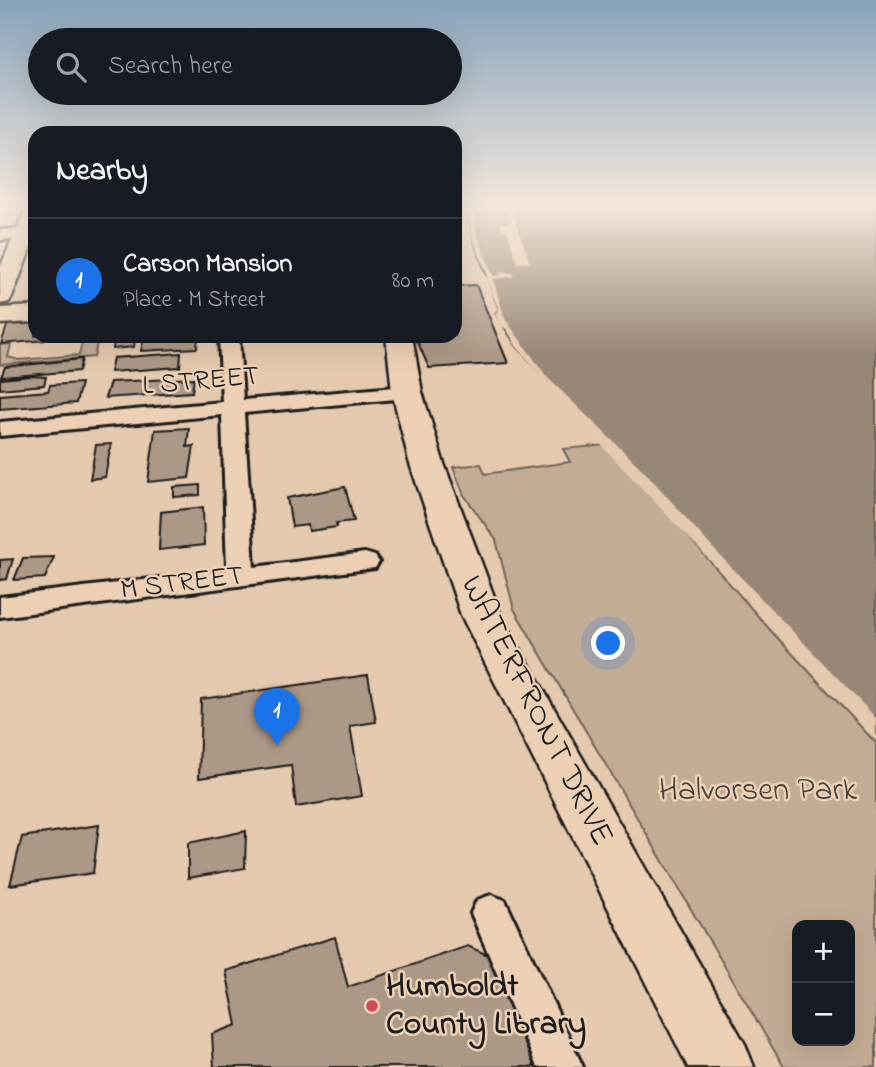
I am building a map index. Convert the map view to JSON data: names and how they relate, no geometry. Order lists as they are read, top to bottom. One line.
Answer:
{"streets":{"street":["L STREET","M STREET","WATERFRONT DRIVE"]},"crossings":[["L STREET","WATERFRONT DRIVE"]],"parks":["Halvorsen Park"],"places":["Humboldt County Library"],"page":{"search":"Search here","heading":"Nearby","list":[{"mark":"1","name":"Carson Mansion","note":"Place · M Street","value":"80 m"}],"pins":"1","map_buttons":["+","−"]}}
